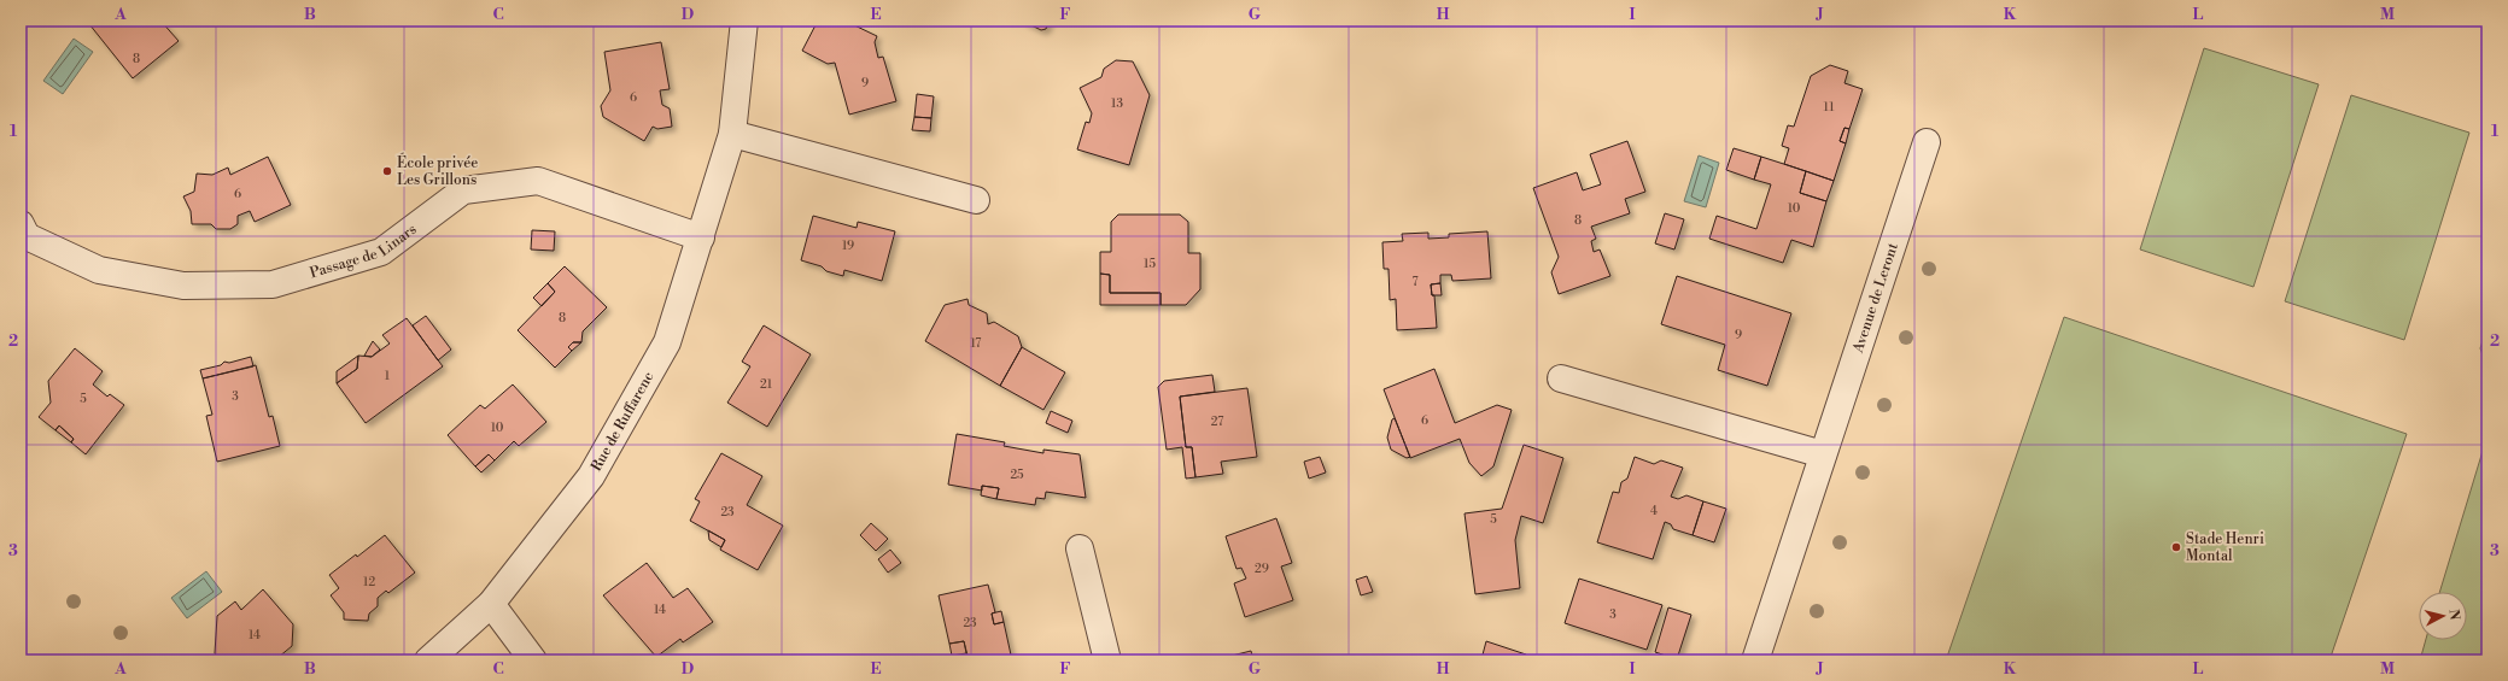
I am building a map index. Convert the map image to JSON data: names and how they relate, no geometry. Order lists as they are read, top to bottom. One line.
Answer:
{"streets":{"street":["Passage de Linars","Avenue de Leront","Rue de Ruffarenc"]},"crossings":[["Passage de Linars","Rue de Ruffarenc"]],"places":["École privée Les Grillons","Stade Henri Montal"],"house_numbers":["8","9","6","13","11","6","10","8","19","15","7","8","9","17","1","21","3","5","6","27","10","25","4","23","5","29","12","14","3","23","14"],"north":"right","grid":{"columns":["A","B","C","D","E","F","G","H","I","J","K","L","M"],"rows":["1","2","3"]}}
